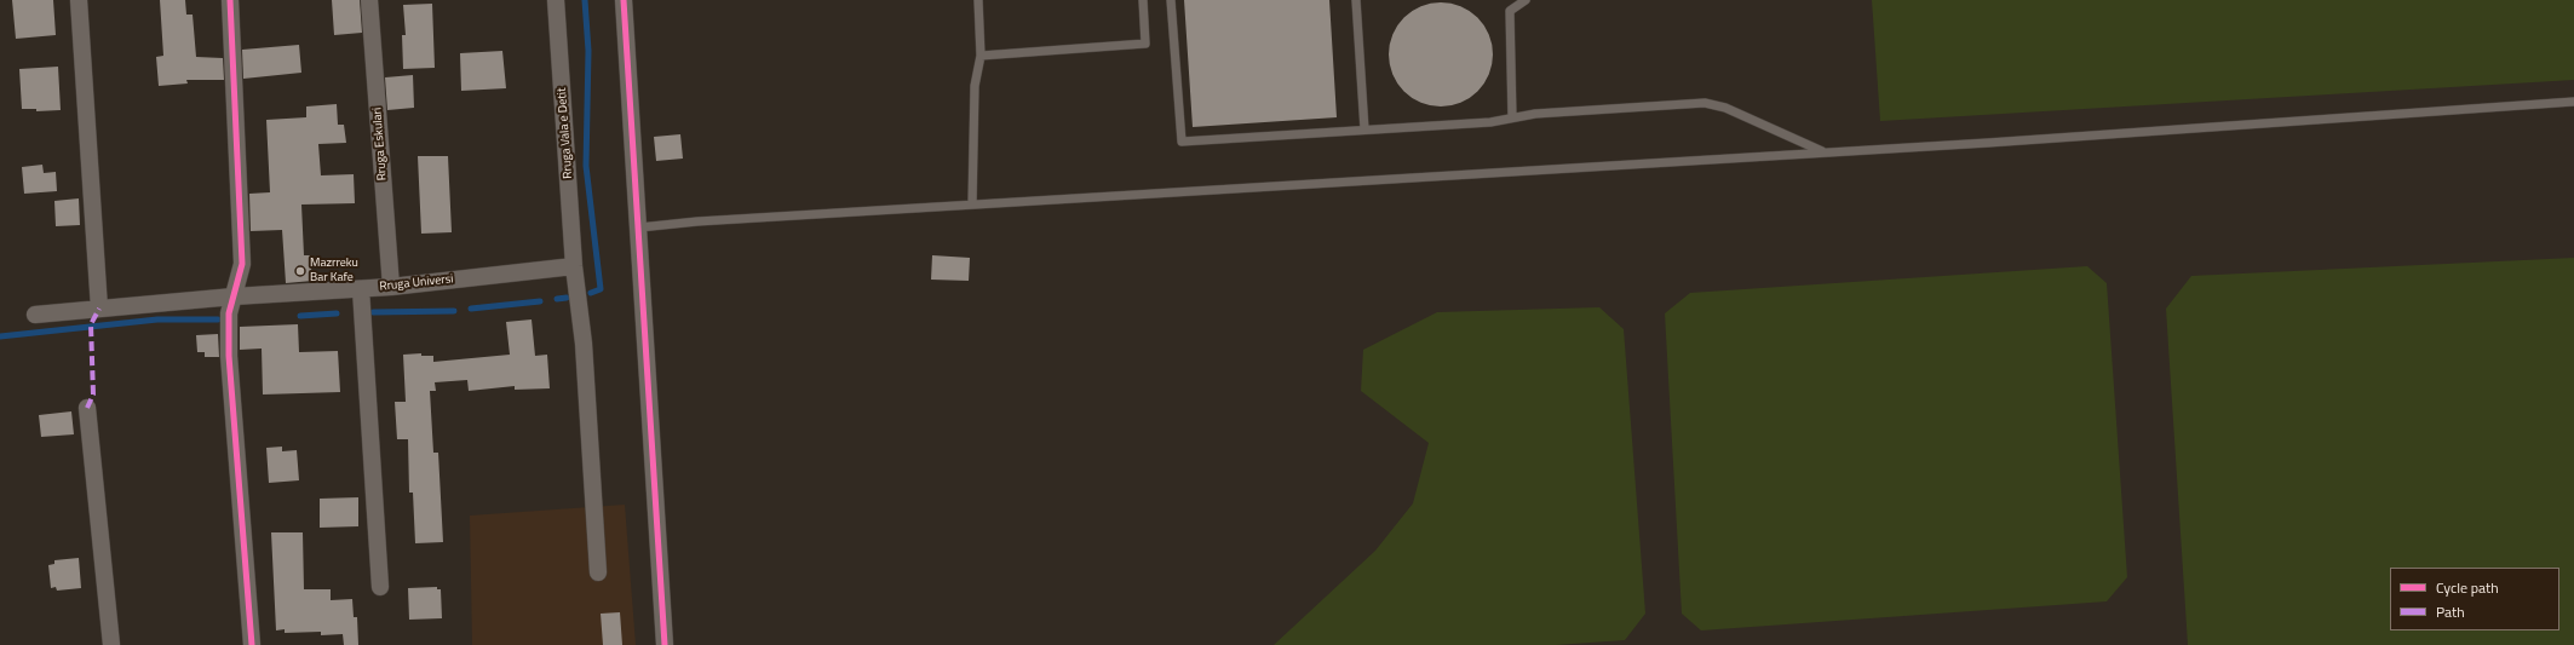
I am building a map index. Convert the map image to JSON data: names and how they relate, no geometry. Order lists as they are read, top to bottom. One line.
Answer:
{"streets":{"street":["Rruga Vala e Detit","Rruga Eskulari","Rruga Universi"]},"crossings":[["Rruga Vala e Detit","Rruga Universi"],["Rruga Eskulari","Rruga Universi"]],"places":["Mazrreku Bar Kafe"],"legend":["Cycle path","Path"]}
